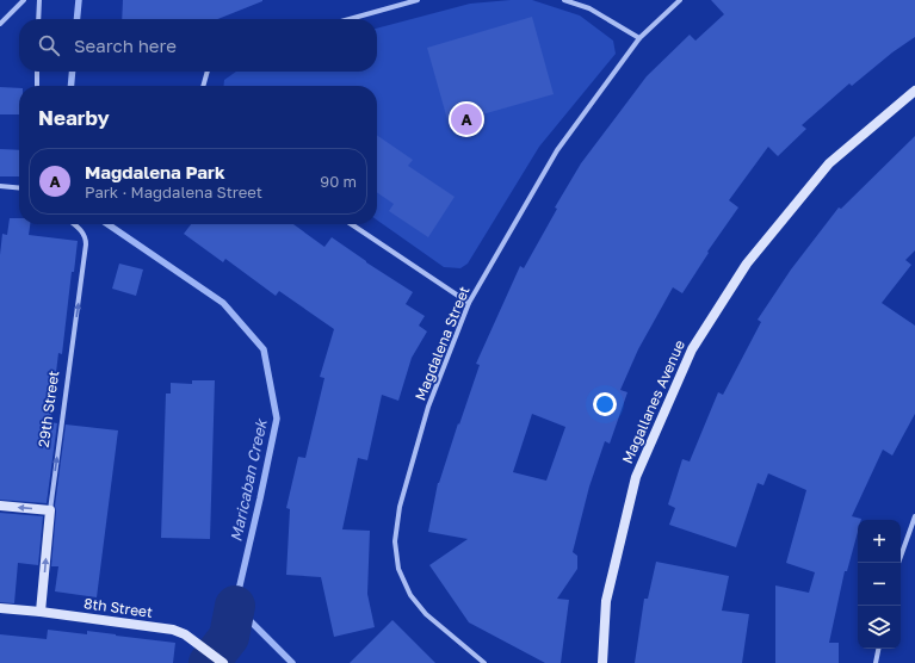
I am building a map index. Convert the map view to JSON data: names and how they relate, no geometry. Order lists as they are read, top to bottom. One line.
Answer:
{"streets":{"street":["Magdalena Street","Magallanes Avenue","29th Street","8th Street"]},"crossings":[["29th Street","8th Street"]],"one_way":["29th Street"],"water":["Maricaban Creek"],"page":{"search":"Search here","heading":"Nearby","pins":"A","list":[{"mark":"A","name":"Magdalena Park","note":"Park · Magdalena Street","value":"90 m"}],"map_buttons":["+","−"]}}
